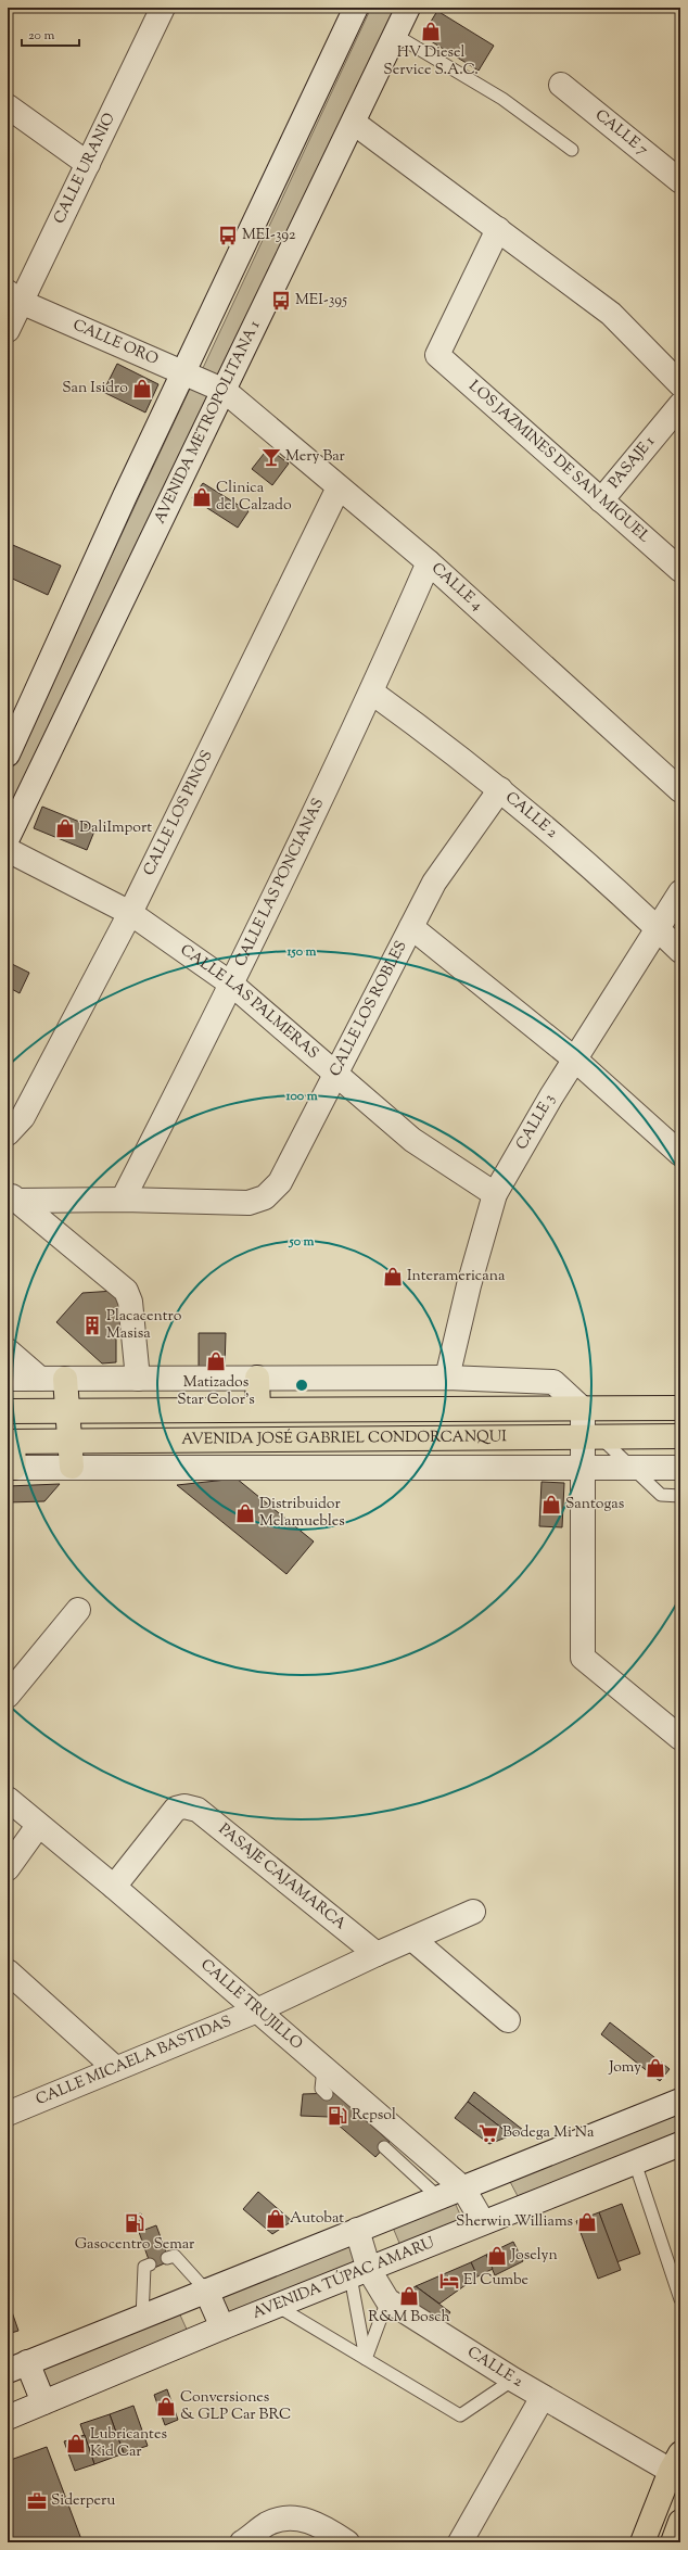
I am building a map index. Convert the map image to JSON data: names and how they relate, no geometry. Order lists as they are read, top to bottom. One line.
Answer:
{"streets":{"main road":["AVENIDA JOSÉ GABRIEL CONDORCANQUI"],"street":["CALLE 7","CALLE URANIO","CALLE ORO","AVENIDA METROPOLITANA 1","LOS JAZMINES DE SAN MIGUEL","PASAJE 1","CALLE 4","CALLE LOS PINOS","CALLE 2","CALLE LAS PONCIANAS","CALLE LAS PALMERAS","CALLE LOS ROBLES","CALLE 3","PASAJE CAJAMARCA","CALLE TRUJILLO","CALLE MICAELA BASTIDAS","AVENIDA TÚPAC AMARU"]},"crossings":[["CALLE URANIO","CALLE ORO"],["CALLE ORO","AVENIDA METROPOLITANA 1"],["CALLE ORO","CALLE 4"],["AVENIDA METROPOLITANA 1","CALLE 4"],["LOS JAZMINES DE SAN MIGUEL","PASAJE 1"],["CALLE 4","CALLE LOS PINOS"],["CALLE 4","CALLE LAS PONCIANAS"],["CALLE LOS PINOS","CALLE LAS PALMERAS"],["CALLE 2","CALLE LAS PONCIANAS"],["CALLE 2","CALLE LOS ROBLES"],["CALLE 2","CALLE 3"],["CALLE 2","AVENIDA TÚPAC AMARU"],["CALLE LAS PONCIANAS","CALLE LAS PALMERAS"],["CALLE LAS PONCIANAS","CALLE LOS ROBLES"],["CALLE LAS PALMERAS","CALLE LOS ROBLES"],["CALLE LAS PALMERAS","CALLE 3"],["PASAJE CAJAMARCA","CALLE TRUJILLO"],["PASAJE CAJAMARCA","CALLE MICAELA BASTIDAS"],["CALLE TRUJILLO","CALLE MICAELA BASTIDAS"],["CALLE TRUJILLO","AVENIDA TÚPAC AMARU"]],"places":{"shop":["HV Diesel Service S.A.C.","San Isidro","Clinica del Calzado","DaliImport","Interamericana","Matizados Star Color's","Santogas","Distribuidor Melamuebles","Jomy","Autobat","Sherwin Williams","Joselyn","R&M Bosch","Conversiones & GLP Car BRC","Lubricantes Kid Car"],"bus stop":["MEI-392","MEI-395"],"bar":["Mery Bar"],"building":["Placacentro Masisa"],"fuel station":["Repsol","Gasocentro Semar"],"supermarket":["Bodega Mi Na"],"hotel":["El Cumbe"],"office":["Siderperu"]},"scale_bar":"20 m","rings":["150 m","100 m","50 m"]}
